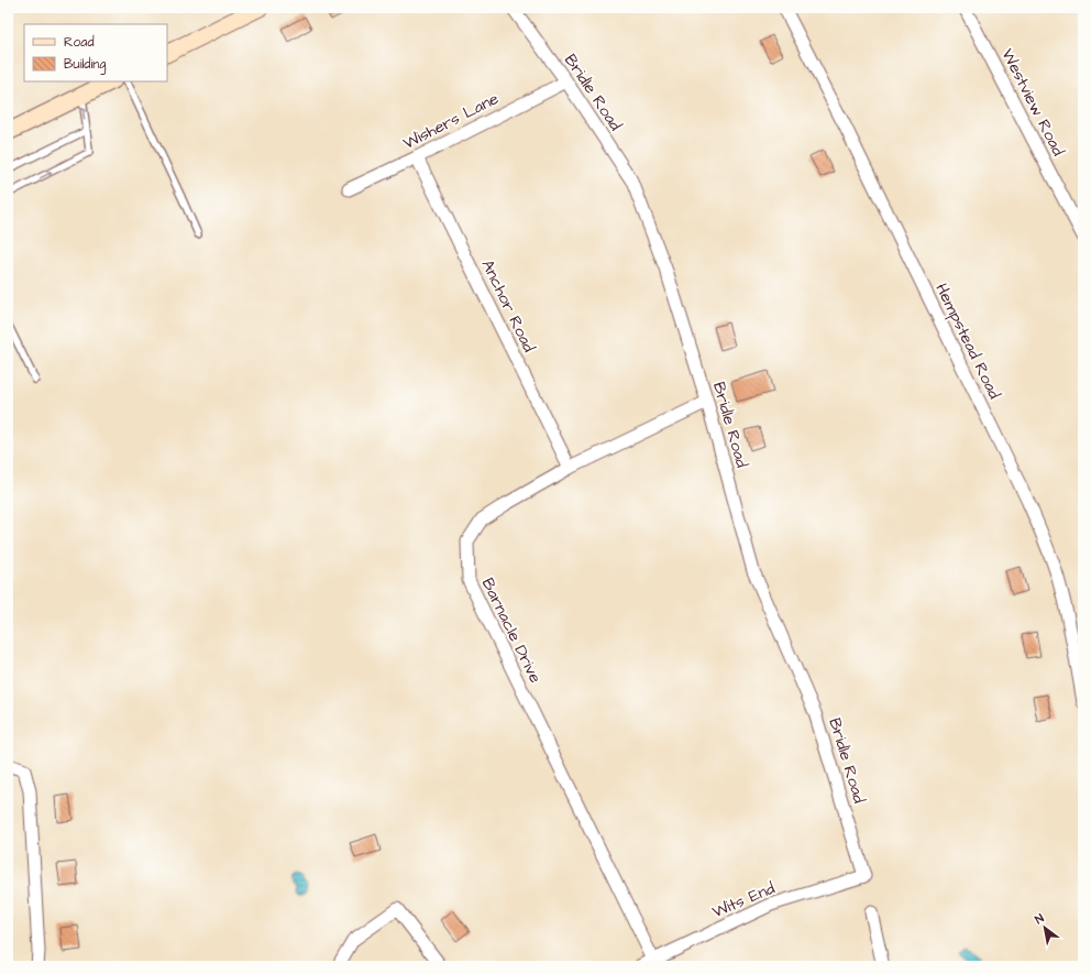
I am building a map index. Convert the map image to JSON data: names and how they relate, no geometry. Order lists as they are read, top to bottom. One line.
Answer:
{"streets":{"street":["Bridle Road","Westview Road","Wishers Lane","Anchor Road","Hempstead Road","Barnacle Drive","Wits End"]},"crossings":[["Bridle Road","Wishers Lane"],["Bridle Road","Barnacle Drive"],["Bridle Road","Wits End"],["Wishers Lane","Anchor Road"],["Anchor Road","Barnacle Drive"],["Barnacle Drive","Wits End"]],"legend":["Road","Building"],"north":"top left"}
